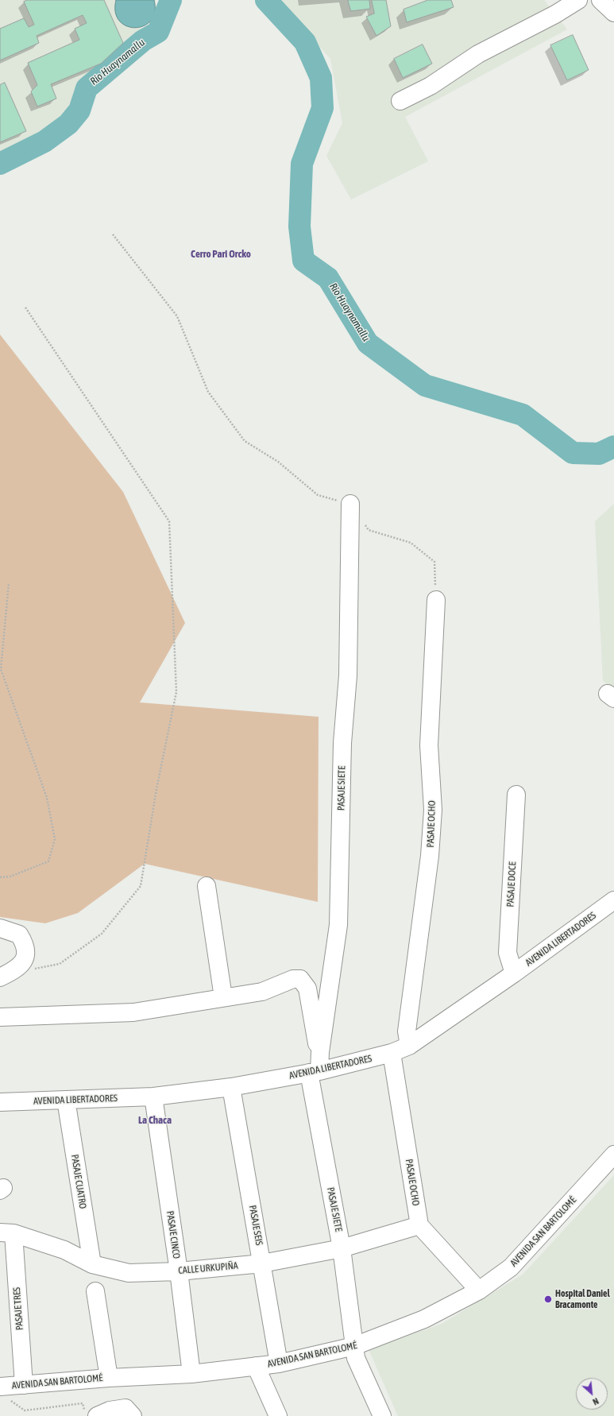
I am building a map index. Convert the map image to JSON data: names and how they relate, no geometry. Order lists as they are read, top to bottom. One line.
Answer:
{"streets":{"main road":["PASAJE SIETE","PASAJE OCHO","PASAJE DOCE","AVENIDA LIBERTADORES","PASAJE CUATRO","PASAJE SEIS","AVENIDA SAN BARTOLOMÉ","PASAJE CINCO","CALLE URKUPIÑA","PASAJE TRES"]},"crossings":[["PASAJE SIETE","AVENIDA LIBERTADORES"],["PASAJE SIETE","AVENIDA SAN BARTOLOMÉ"],["PASAJE SIETE","CALLE URKUPIÑA"],["PASAJE OCHO","AVENIDA LIBERTADORES"],["PASAJE OCHO","CALLE URKUPIÑA"],["PASAJE DOCE","AVENIDA LIBERTADORES"],["AVENIDA LIBERTADORES","PASAJE CUATRO"],["AVENIDA LIBERTADORES","PASAJE SEIS"],["AVENIDA LIBERTADORES","PASAJE CINCO"],["PASAJE CUATRO","CALLE URKUPIÑA"],["PASAJE SEIS","AVENIDA SAN BARTOLOMÉ"],["PASAJE SEIS","CALLE URKUPIÑA"],["AVENIDA SAN BARTOLOMÉ","PASAJE CINCO"],["AVENIDA SAN BARTOLOMÉ","PASAJE TRES"],["PASAJE CINCO","CALLE URKUPIÑA"],["CALLE URKUPIÑA","PASAJE TRES"]],"districts":["Cerro Pari Orcko","La Chaca"],"water":["Río Huaynamallu"],"places":["Hospital Daniel Bracamonte"],"north":"bottom right"}
